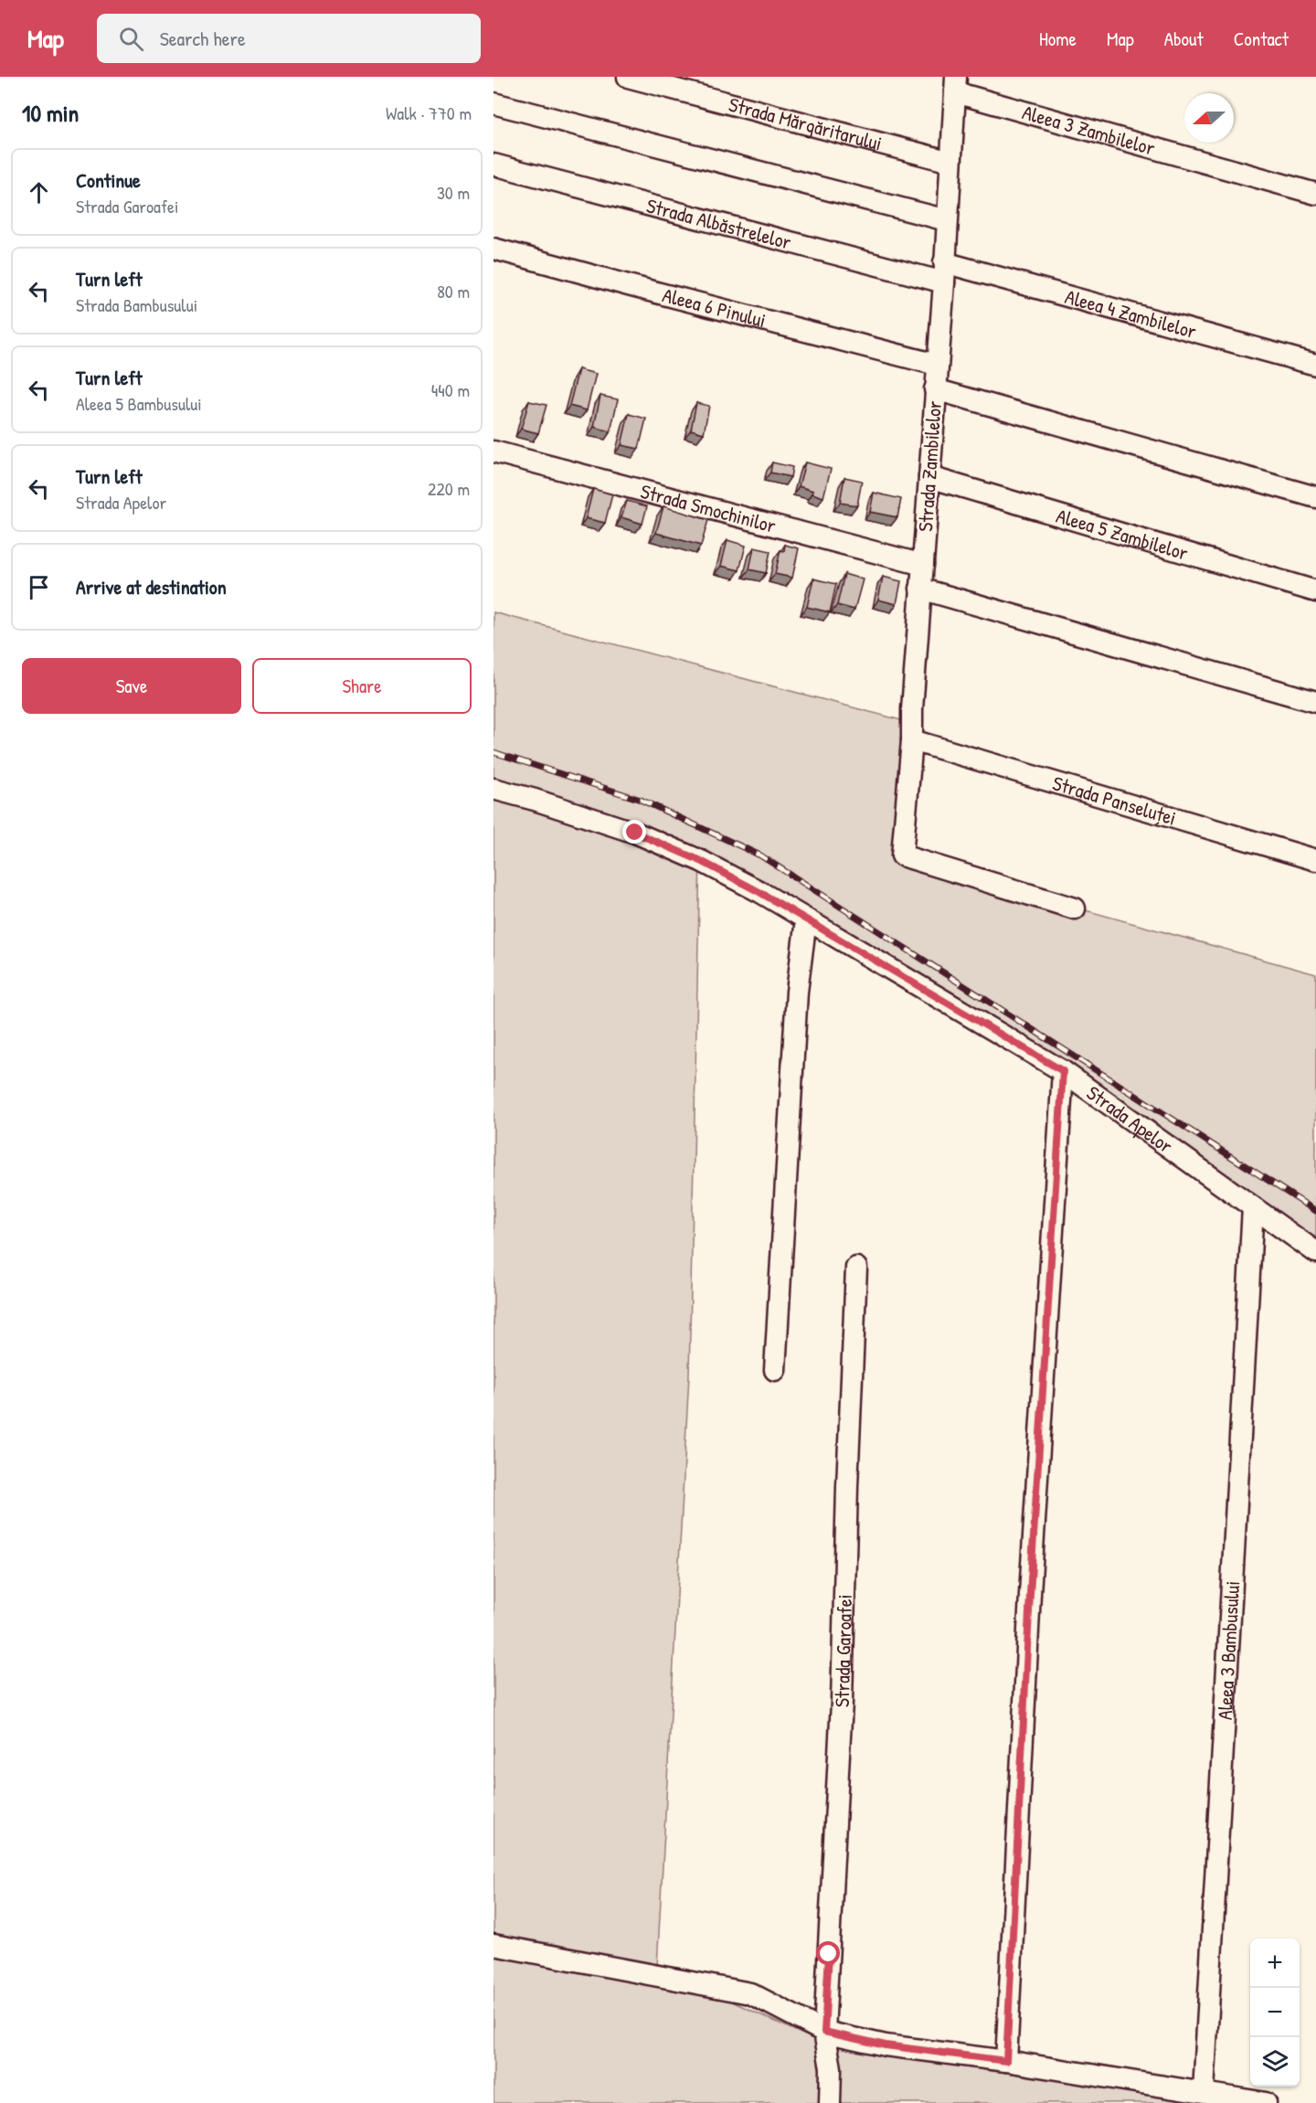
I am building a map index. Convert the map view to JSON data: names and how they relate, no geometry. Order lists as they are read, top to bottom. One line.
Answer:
{"streets":{"street":["Strada Mărgăritarului","Aleea 3 Zambilelor","Strada Albăstrelelor","Aleea 6 Pinului","Aleea 4 Zambilelor","Strada Zambilelor","Strada Smochinilor","Aleea 5 Zambilelor","Strada Panseluței","Strada Apelor","Strada Garoafei","Aleea 3 Bambusului"]},"crossings":[["Strada Mărgăritarului","Strada Zambilelor"],["Aleea 3 Zambilelor","Strada Zambilelor"],["Strada Albăstrelelor","Aleea 4 Zambilelor"],["Strada Albăstrelelor","Strada Zambilelor"],["Aleea 6 Pinului","Strada Zambilelor"],["Aleea 4 Zambilelor","Strada Zambilelor"],["Strada Zambilelor","Strada Smochinilor"],["Strada Zambilelor","Aleea 5 Zambilelor"],["Strada Zambilelor","Strada Panseluței"],["Strada Apelor","Aleea 3 Bambusului"]],"north":"left","page":{"header":"Map","search":"Search here","nav":["Home","Map","About","Contact"],"heading":["10 min","Walk · 770 m"],"list":[["Continue","Strada Garoafei","30 m"],["Turn left","Strada Bambusului","80 m"],["Turn left","Aleea 5 Bambusului","440 m"],["Turn left","Strada Apelor","220 m"],"Arrive at destination"],"buttons":["Save","Share"],"map_buttons":["+","−"]}}
